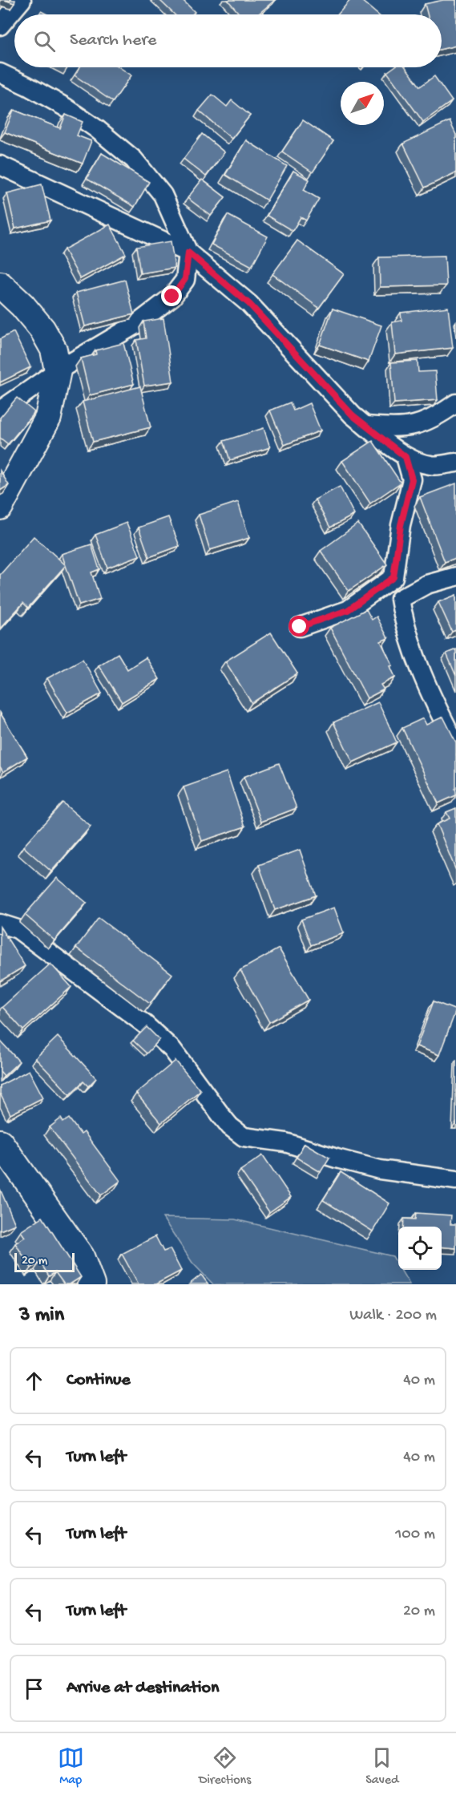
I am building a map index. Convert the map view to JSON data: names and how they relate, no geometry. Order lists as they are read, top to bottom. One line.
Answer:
{"scale_bar":"20 m","north":"top right","page":{"search":"Search here","scale":"20 m","heading":["3 min","Walk · 200 m"],"list":[["Continue","40 m"],["Turn left","40 m"],["Turn left","100 m"],["Turn left","20 m"],"Arrive at destination"],"nav":["Map","Directions","Saved"]}}
